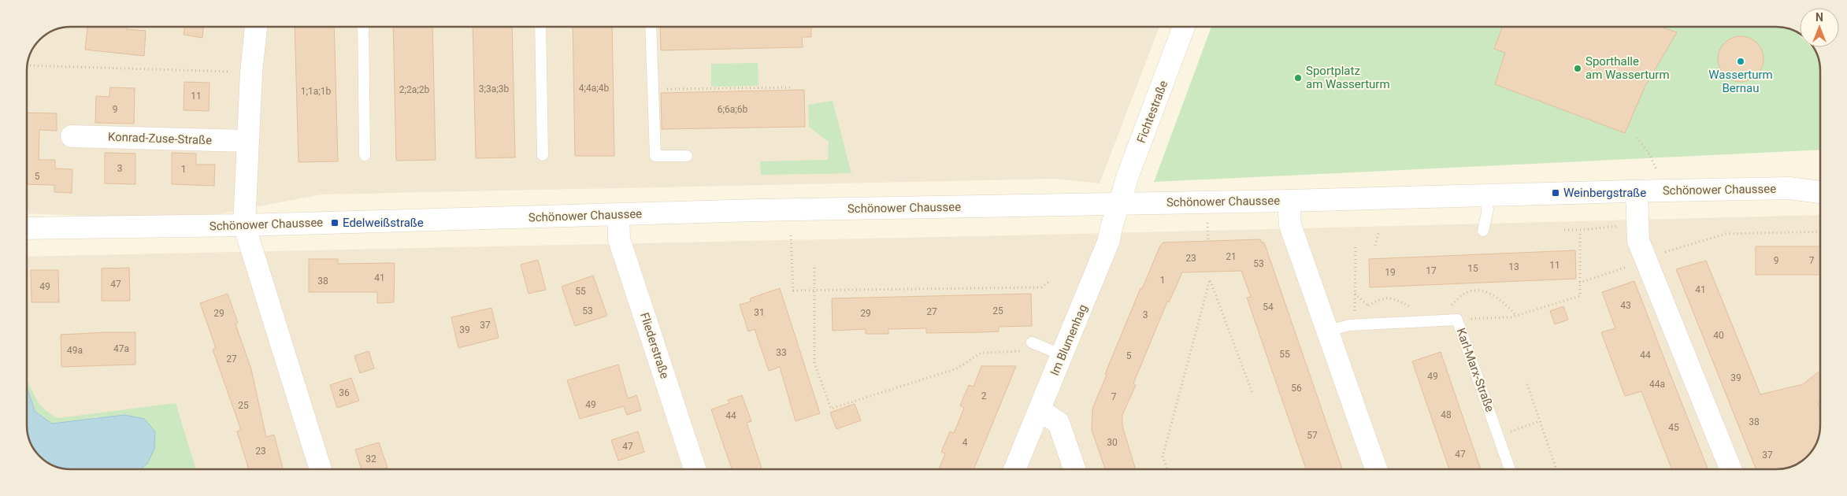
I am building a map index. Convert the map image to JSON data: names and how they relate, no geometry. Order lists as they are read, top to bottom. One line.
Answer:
{"streets":{"street":["Fichtestraße","Konrad-Zuse-Straße","Schönower Chaussee","Im Blumenhag","Fliederstraße"],"lane":["Karl-Marx-Straße"]},"crossings":[["Fichtestraße","Schönower Chaussee"],["Fichtestraße","Im Blumenhag"],["Schönower Chaussee","Im Blumenhag"],["Schönower Chaussee","Fliederstraße"]],"places":{"other":["Wasserturm Bernau","Sporthalle am Wasserturm","Sportplatz am Wasserturm"],"transit":["Weinbergstraße","Edelweißstraße"]},"house_numbers":["4;4a;4b","3;3a;3b","2;2a;2b","1;1a;1b","11","9","6;6a;6b","3","1","5","21","23","9","7","53","11","13","15","17","19","41","1","38","47","49","41","55","43","54","53","25","27","31","29","29","3","37","39","40","47a","49a","33","55","44","5","27","49","39","44a","56","36","2","7","49","25","48","44","38","45","57","4","30","47","23","47","37","32"],"north":"top"}
